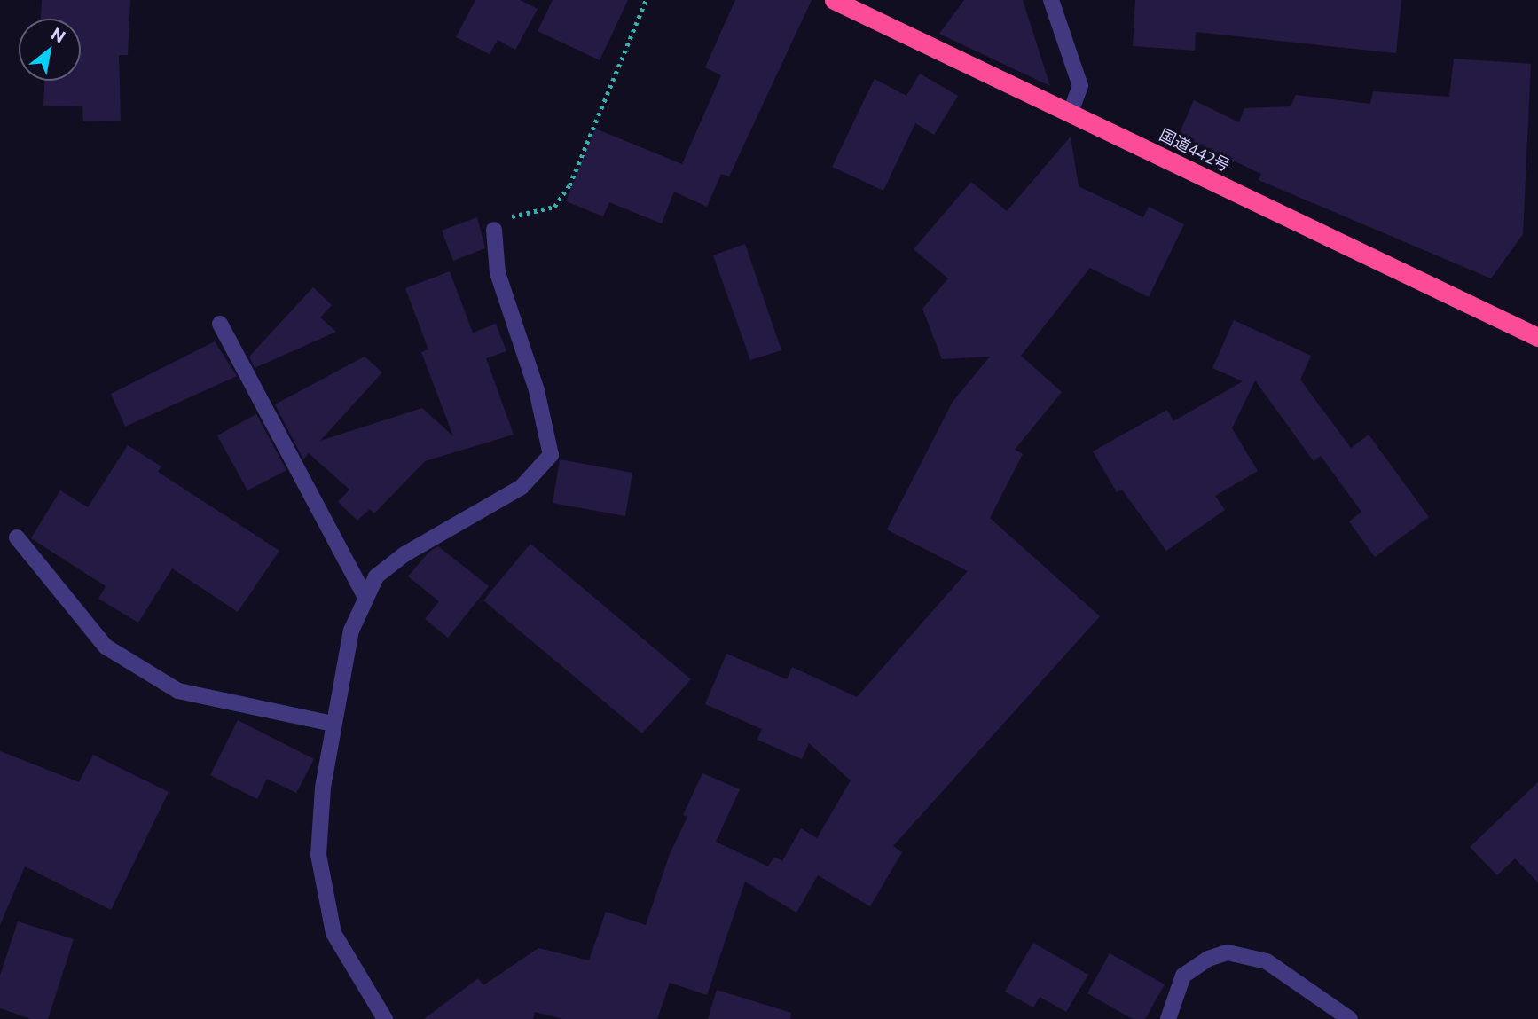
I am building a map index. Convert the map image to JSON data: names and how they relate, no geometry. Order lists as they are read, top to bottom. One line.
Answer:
{"streets":{"highway":["国道442号"]},"north":"top right"}
